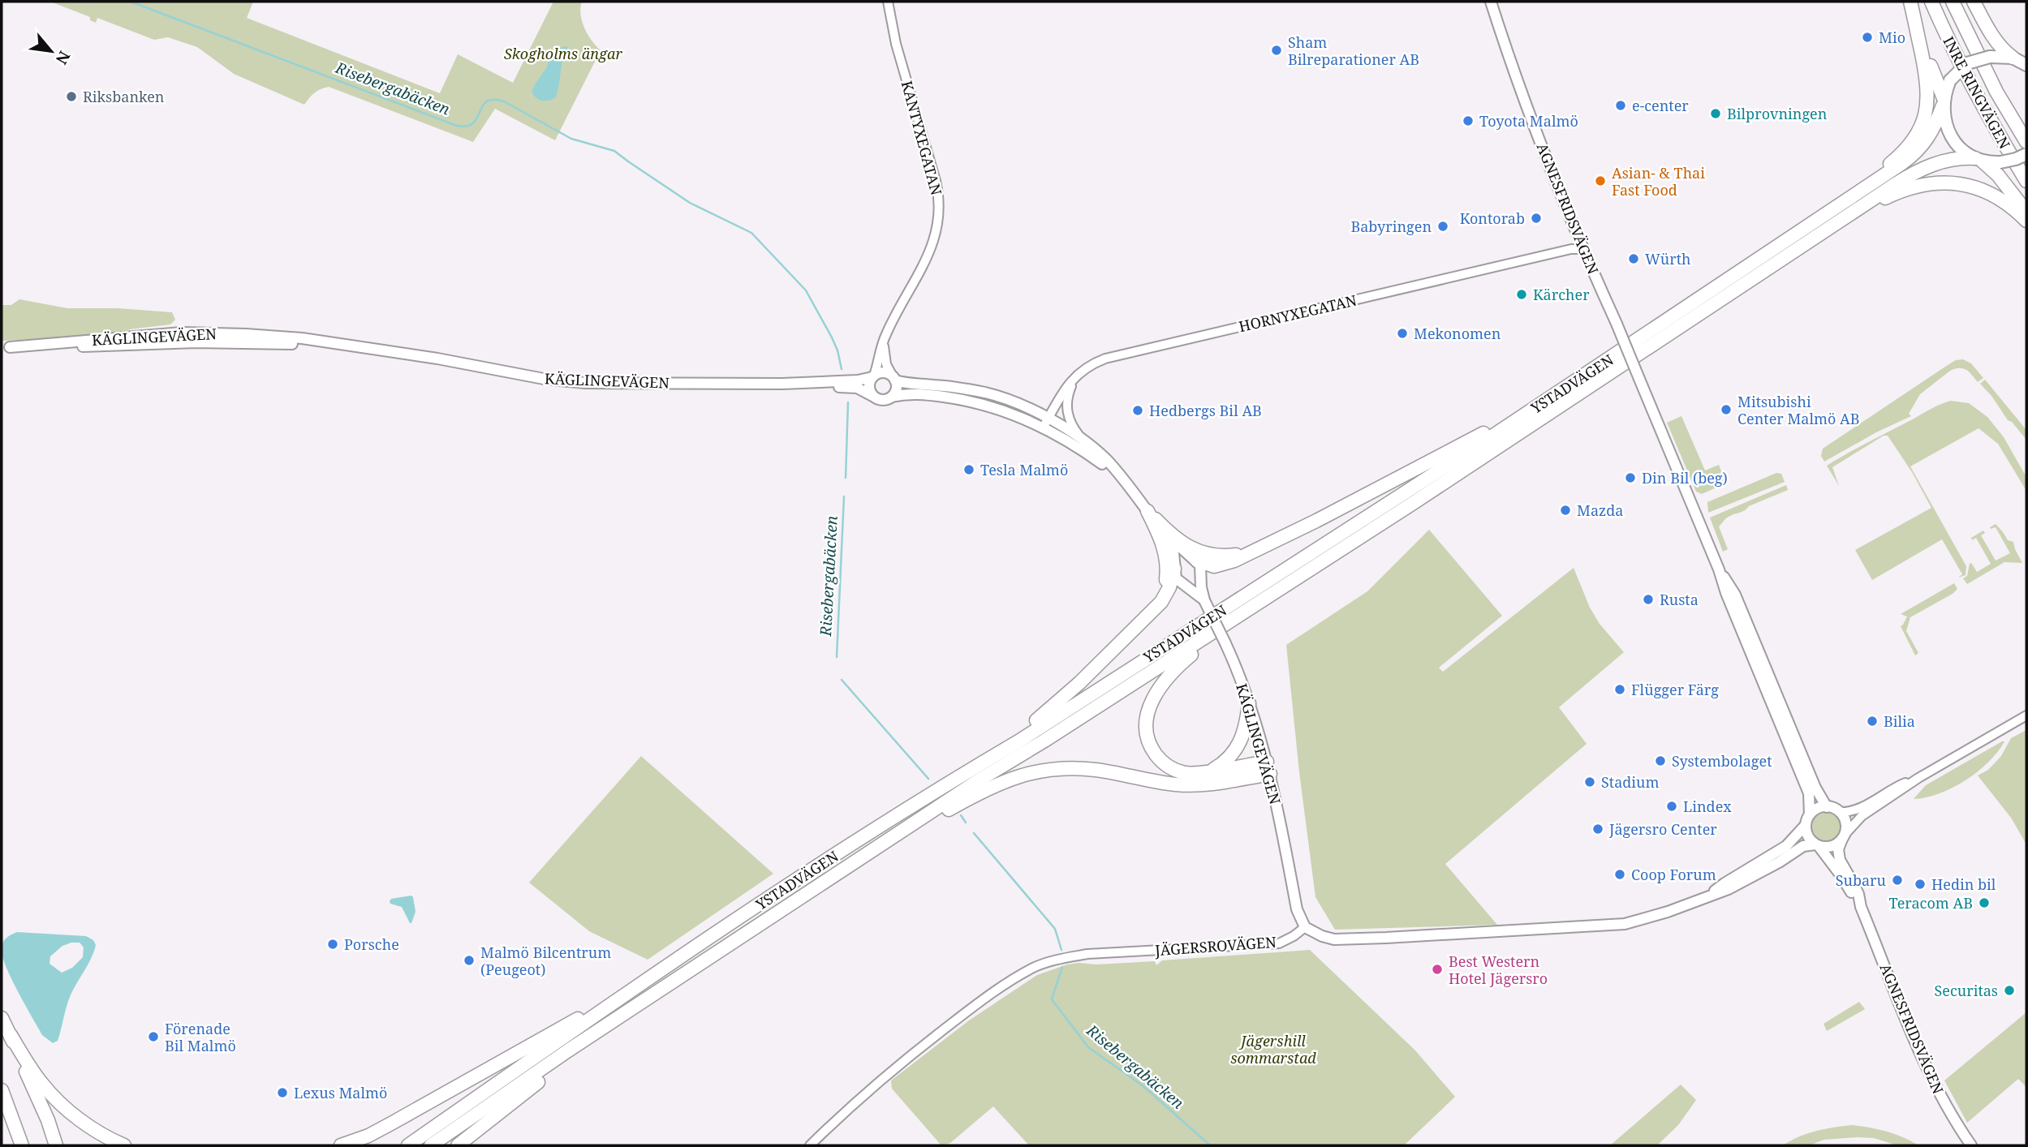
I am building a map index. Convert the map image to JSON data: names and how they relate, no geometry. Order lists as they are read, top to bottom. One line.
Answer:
{"streets":{"highway":["INRE RINGVÄGEN","YSTADVÄGEN"],"main road":["AGNESFRIDSVÄGEN","KÄGLINGEVÄGEN"],"street":["KANTYXEGATAN","HORNYXEGATAN","JÄGERSROVÄGEN"]},"crossings":[["KANTYXEGATAN","KÄGLINGEVÄGEN"],["AGNESFRIDSVÄGEN","HORNYXEGATAN"],["HORNYXEGATAN","KÄGLINGEVÄGEN"],["KÄGLINGEVÄGEN","JÄGERSROVÄGEN"]],"water":["Risebergabäcken"],"parks":["Skogholms ängar","Jägershill sommarstad"],"places":["Mio","Sham Bilreparationer AB","Riksbanken","e-center","Bilprovningen","Toyota Malmö","Asian- & Thai Fast Food","Kontorab","Babyringen","Würth","Kärcher","Mekonomen","Mitsubishi Center Malmö AB","Hedbergs Bil AB","Tesla Malmö","Din Bil (beg)","Mazda","Rusta","Flügger Färg","Bilia","Systembolaget","Stadium","Lindex","Jägersro Center","Coop Forum","Subaru","Hedin bil","Teracom AB","Porsche","Malmö Bilcentrum (Peugeot)","Best Western Hotel Jägersro","Securitas","Förenade Bil Malmö","Lexus Malmö"],"north":"bottom right"}
